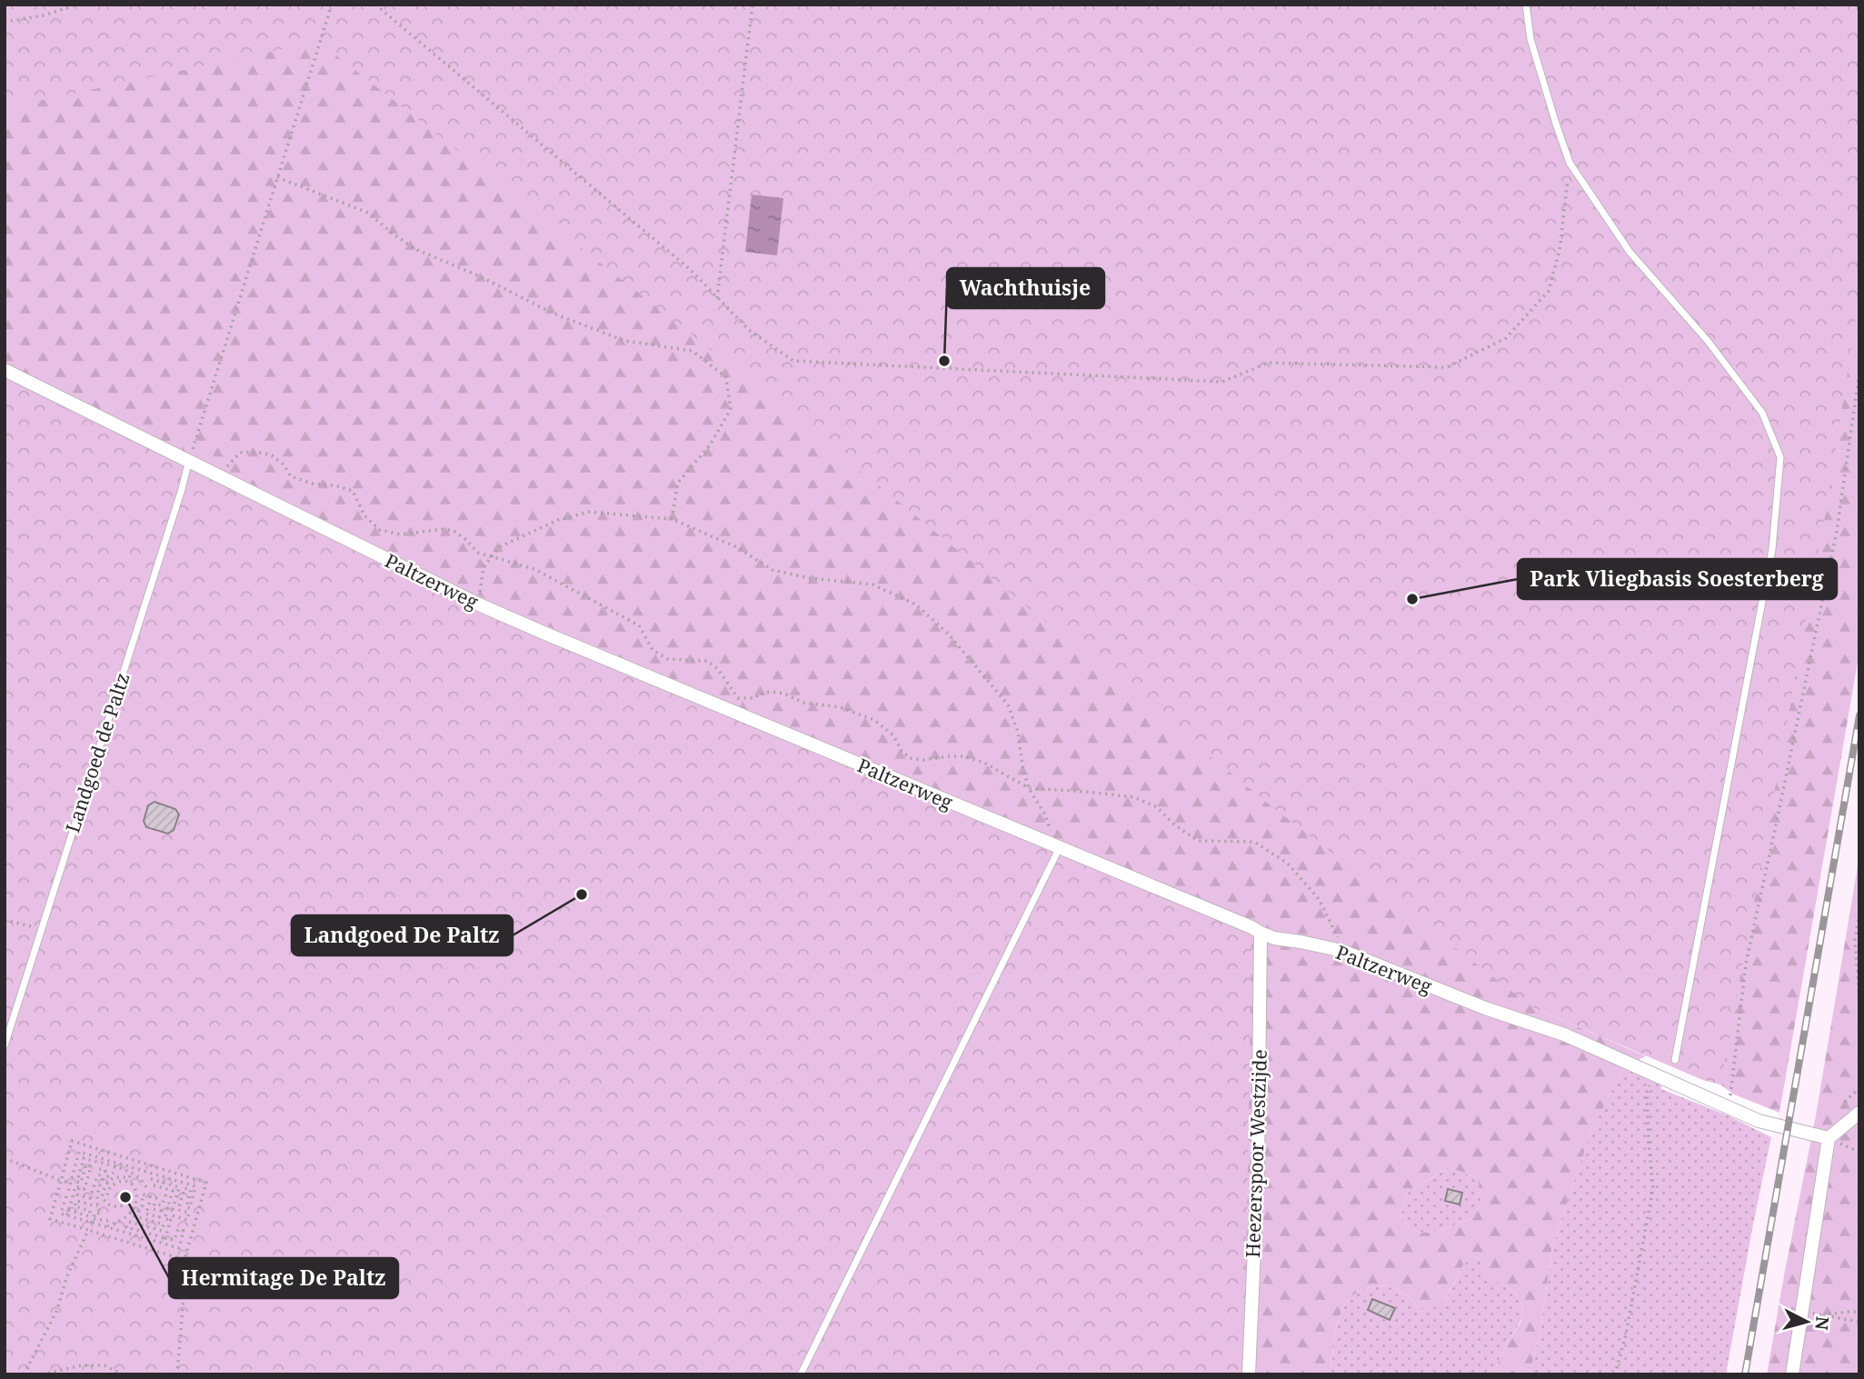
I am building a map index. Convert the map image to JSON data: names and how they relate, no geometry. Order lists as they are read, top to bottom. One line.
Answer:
{"streets":{"street":["Paltzerweg","Heezerspoor Westzijde"],"lane":["Landgoed de Paltz"]},"crossings":[["Paltzerweg","Landgoed de Paltz"],["Paltzerweg","Heezerspoor Westzijde"]],"places":["Wachthuisje","Park Vliegbasis Soesterberg","Landgoed De Paltz","Hermitage De Paltz"],"north":"right"}
